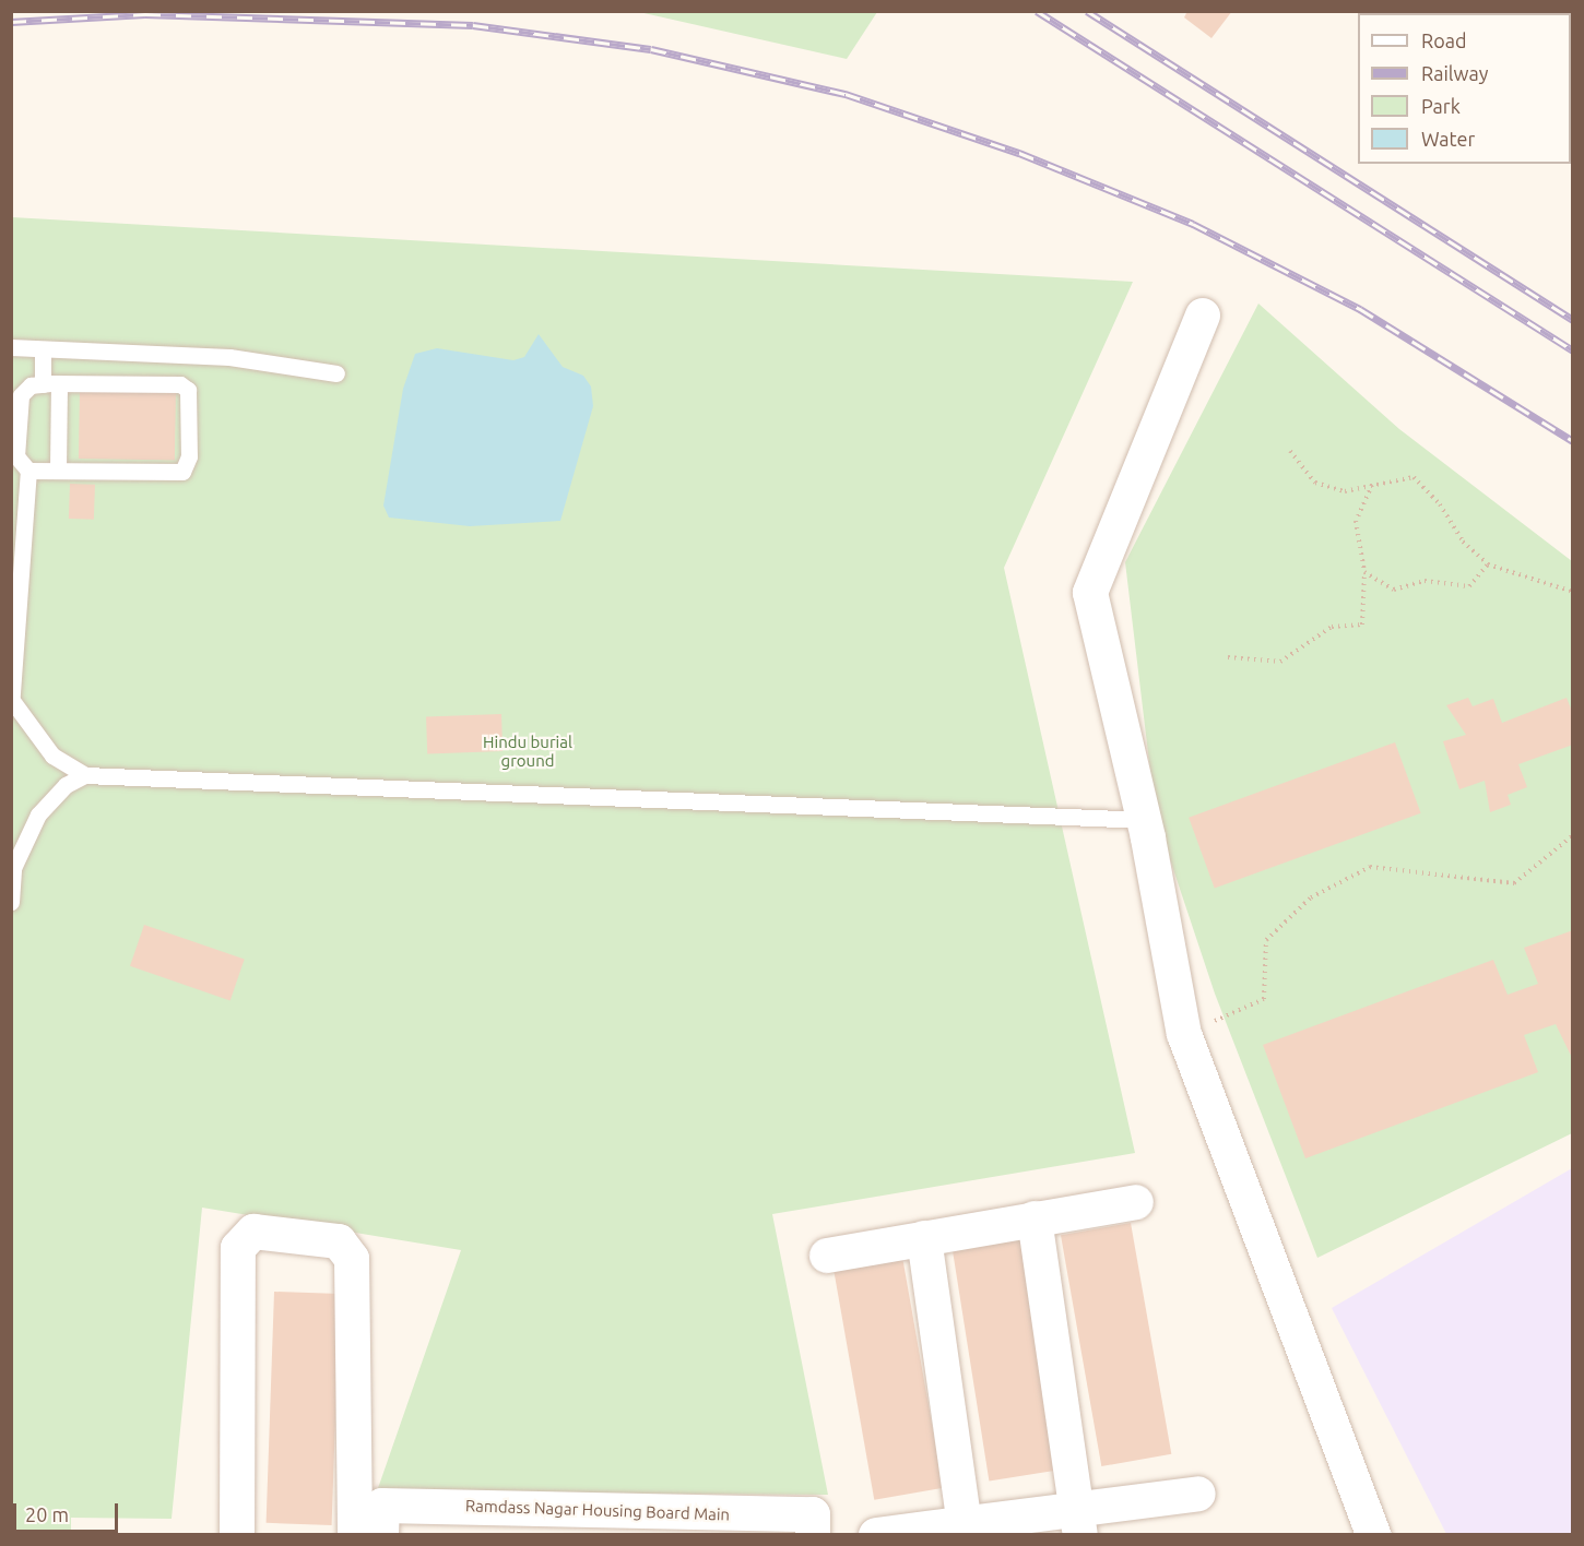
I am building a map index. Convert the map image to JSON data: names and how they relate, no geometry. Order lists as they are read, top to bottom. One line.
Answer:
{"streets":{"street":["Ramdass Nagar Housing Board Main"]},"parks":["Hindu burial ground"],"legend":["Road","Railway","Park","Water"],"scale_bar":"20 m"}
